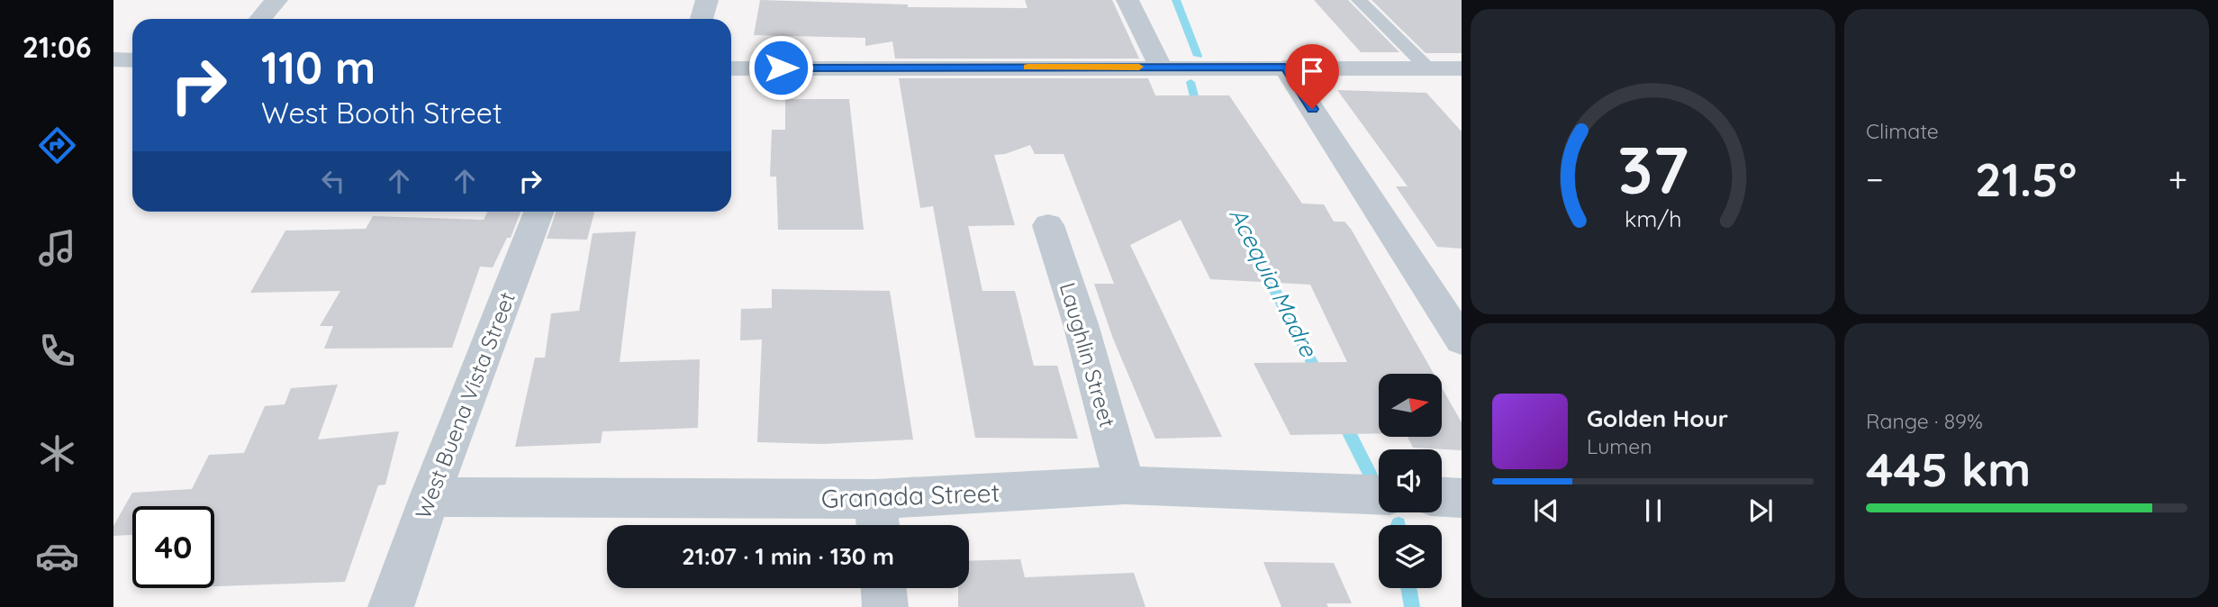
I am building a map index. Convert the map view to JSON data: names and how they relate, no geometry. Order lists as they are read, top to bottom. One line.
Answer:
{"streets":{"street":["Laughlin Street","West Buena Vista Street","Granada Street"]},"crossings":[["Laughlin Street","Granada Street"],["West Buena Vista Street","Granada Street"]],"water":["Acequia Madre"],"north":"right","page":{"tabs":"21:06","tile":["Climate",["Range · 89%","445 km"]],"turn":["110 m","West Booth Street"],"heat":["−","21.5°","+"],"song":["Golden Hour","Lumen"],"limit":"40","trip":"21:07 · 1 min · 130 m","gauge":["37","km/h"]}}
